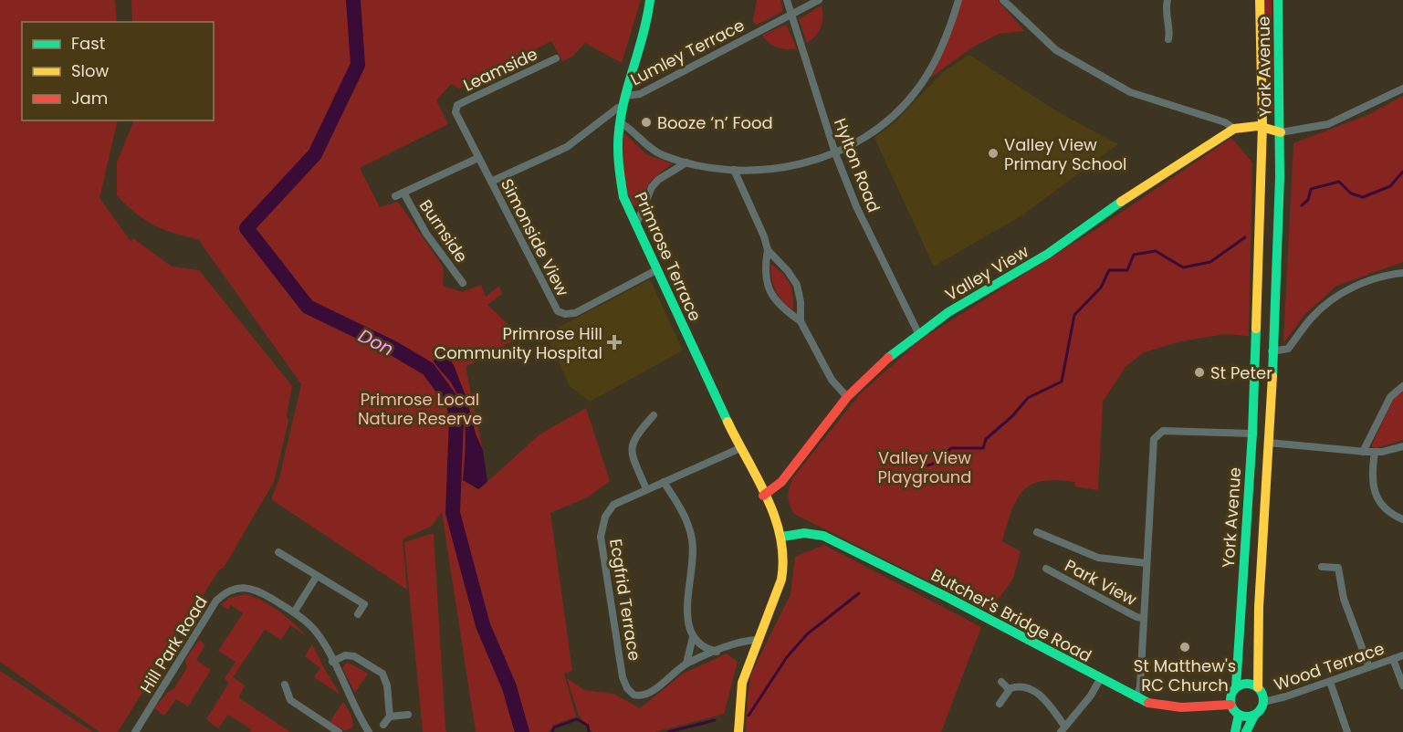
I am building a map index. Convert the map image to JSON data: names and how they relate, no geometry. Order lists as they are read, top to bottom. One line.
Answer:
{"streets":{"street":["Lumley Terrace","York Avenue","Leamside","Hylton Road","Burnside","Simonside View","Primrose Terrace","Valley View","Park View","Ecgfrid Terrace","Butcher's Bridge Road","Hill Park Road","Wood Terrace"]},"crossings":[["Lumley Terrace","Hylton Road"],["Lumley Terrace","Simonside View"],["Lumley Terrace","Primrose Terrace"],["York Avenue","Valley View"],["York Avenue","Butcher's Bridge Road"],["York Avenue","Wood Terrace"],["Leamside","Simonside View"],["Hylton Road","Valley View"],["Burnside","Simonside View"],["Simonside View","Primrose Terrace"],["Primrose Terrace","Valley View"],["Primrose Terrace","Ecgfrid Terrace"],["Primrose Terrace","Butcher's Bridge Road"],["Butcher's Bridge Road","Wood Terrace"]],"water":["Don"],"parks":["Primrose Local Nature Reserve","Valley View Playground"],"places":{"other":["Booze ‘n’ Food","Valley View Primary School","St Peter","St Matthew's RC Church"],"health":["Primrose Hill Community Hospital"]},"legend":["Fast","Slow","Jam"]}
